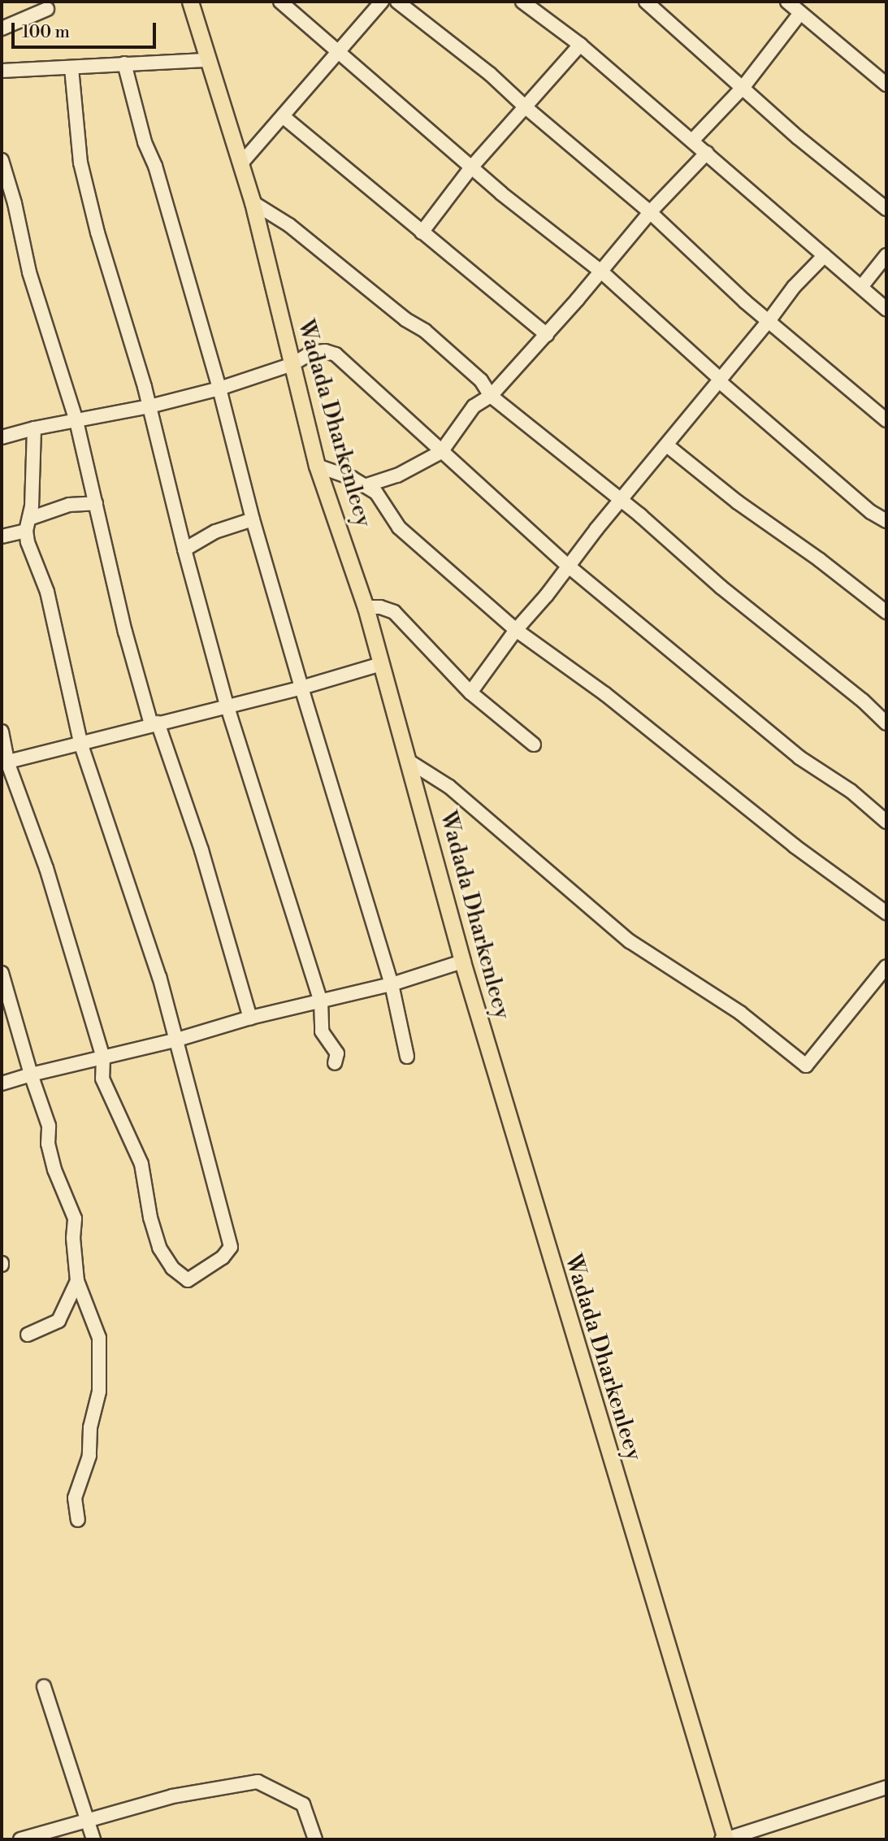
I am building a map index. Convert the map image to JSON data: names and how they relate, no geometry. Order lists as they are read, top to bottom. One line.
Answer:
{"streets":{"main road":["Wadada Dharkenleey"]},"scale_bar":"100 m"}
